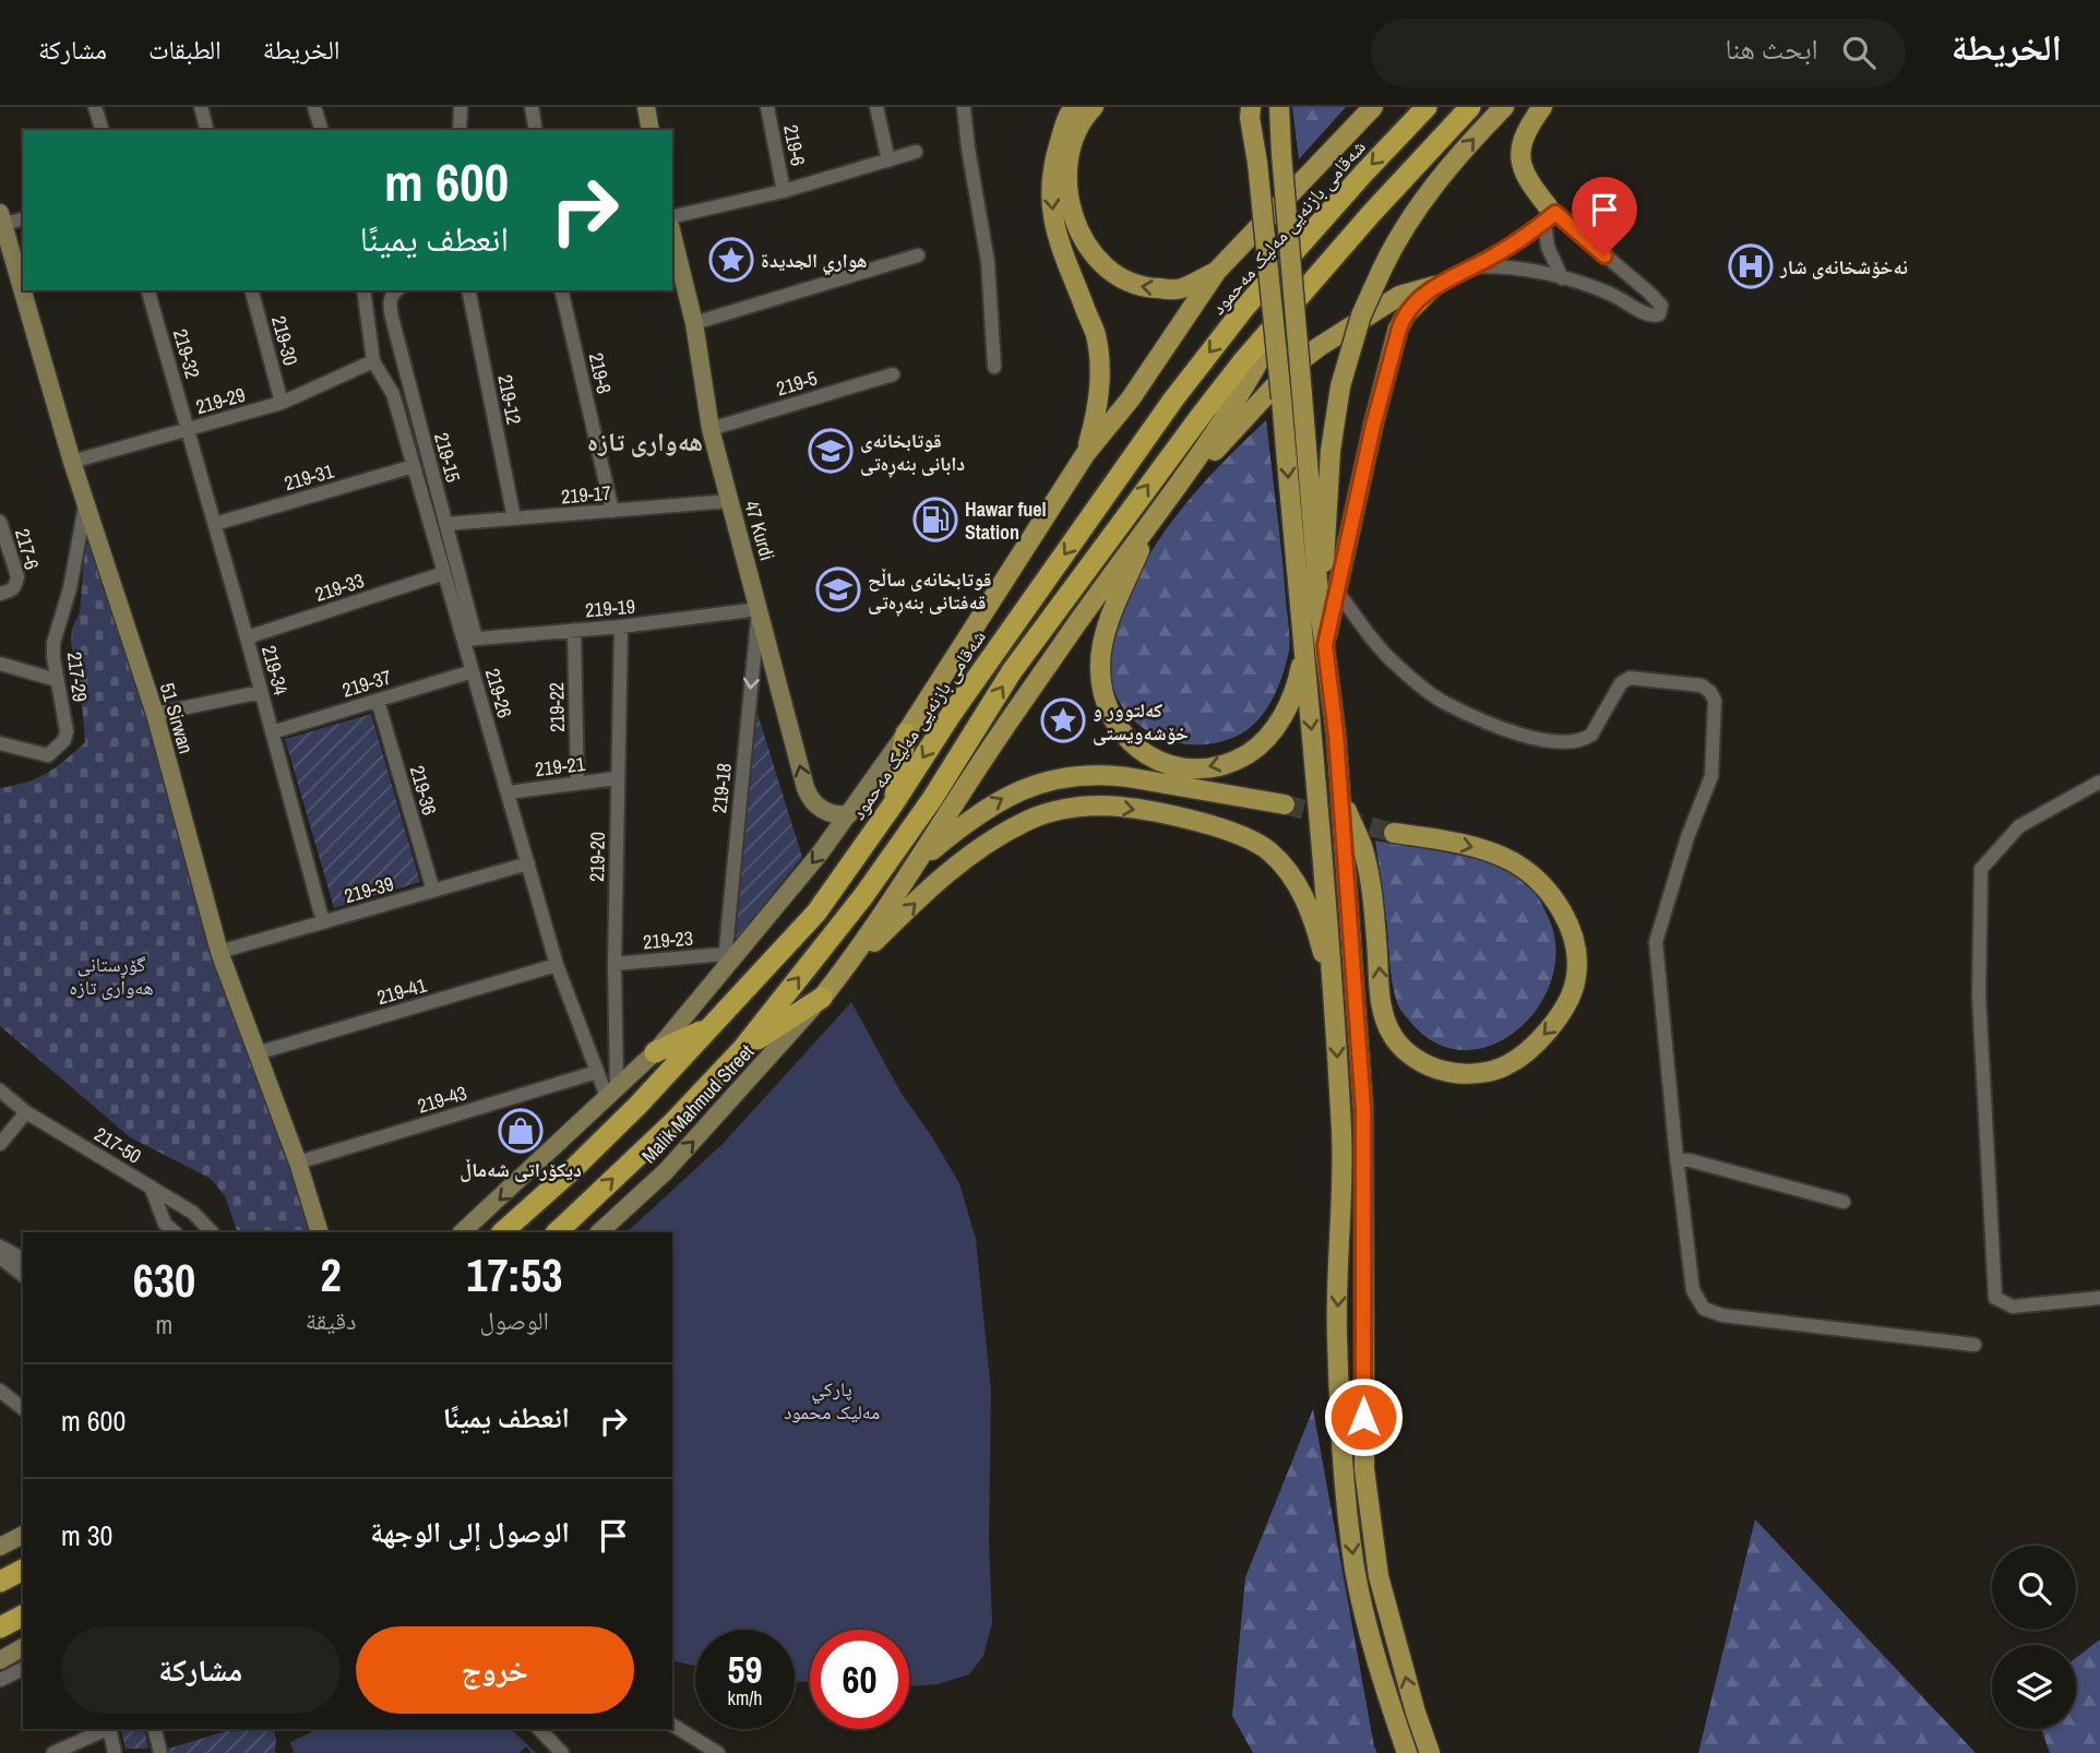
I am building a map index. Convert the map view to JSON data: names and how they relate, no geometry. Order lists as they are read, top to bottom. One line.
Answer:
{"streets":{"highway":["شەقامی بازنەیی مەلیک مەحمود"],"main road":["47 Kurdi","51 Sirwan","Malik Mahmud Street"],"street":["219-6","219-30","219-32","219-8","219-5","219-12","219-29","219-15","219-31","219-17","217-6","219-33","219-19","219-34","217-29","219-37","219-26","219-22","219-21","219-18","219-36","219-20","219-39","219-23","219-41","219-43","217-50"]},"crossings":[["219-30","219-29"],["219-32","219-29"],["219-32","219-34"],["219-8","219-17"],["219-5","47 Kurdi"],["219-12","219-17"],["219-29","219-34"],["219-29","219-26"],["219-29","51 Sirwan"],["219-15","219-17"],["219-15","219-19"],["219-15","219-26"],["219-31","219-34"],["219-31","219-26"],["219-17","47 Kurdi"],["47 Kurdi","219-19"],["47 Kurdi","219-18"],["219-33","219-34"],["219-33","219-26"],["219-19","219-26"],["219-19","219-22"],["219-19","219-18"],["219-19","219-20"],["219-34","219-37"],["219-34","219-39"],["217-29","51 Sirwan"],["219-37","219-26"],["219-37","219-36"],["219-26","219-21"],["219-26","219-20"],["219-26","219-39"],["219-26","219-41"],["219-26","219-43"],["219-22","219-21"],["51 Sirwan","219-39"],["51 Sirwan","219-41"],["51 Sirwan","219-43"],["219-21","219-20"],["219-18","219-23"],["219-36","219-39"],["219-20","219-23"]],"one_way":["47 Kurdi","219-18"],"districts":["هەواری تازە"],"parks":["گۆڕستانی هەواری تازە","پارکي مەليک محمود"],"places":{"place":["هواري الجديدة","کەلتوور و خۆشەویستی"],"hospital":["نەخۆشخانەی شار"],"school or university":["قوتابخانەی دابانی بنەڕەتی","قوتابخانەی ساڵح قەفتانی بنەڕەتی"],"fuel station":["Hawar fuel Station"],"shop":["دیکۆراتی شەماڵ"]},"page":{"header":"الخريطة","search":"ابحث هنا","nav":["الخريطة","الطبقات","مشاركة"],"turn":["600 m","انعطف يمينًا"],"eta":["17:53","الوصول","2","دقيقة","630","m"],"list":[{"name":"انعطف يمينًا","value":"600 m"},{"name":"الوصول إلى الوجهة","value":"30 m"}],"buttons":["خروج","مشاركة"],"speed":"59 km/h","limit":"60"}}
